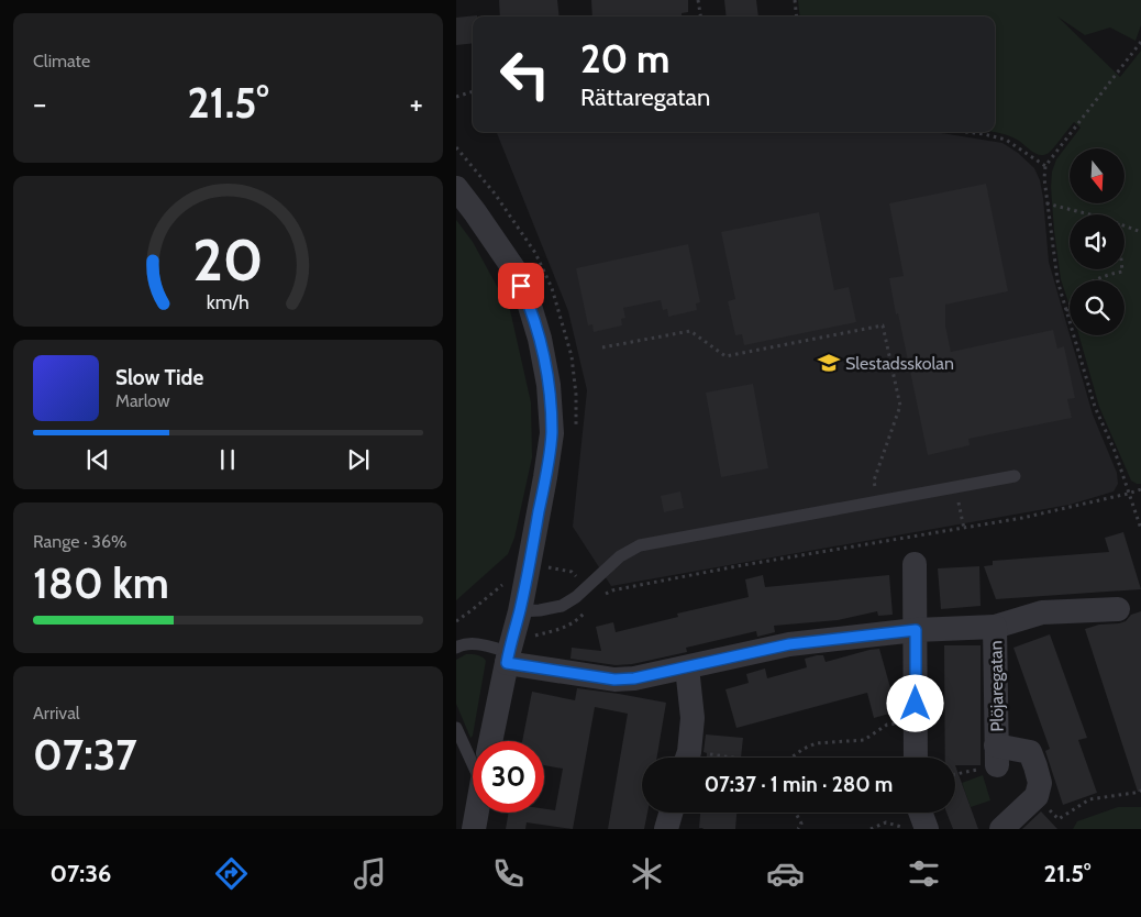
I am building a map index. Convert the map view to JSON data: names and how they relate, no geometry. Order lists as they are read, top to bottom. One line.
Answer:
{"streets":{"street":["Plöjaregatan"]},"places":{"school or university":["Slestadsskolan"]},"north":"bottom","page":{"tile":["Climate",["Range · 36%","180 km"],["Arrival","07:37"]],"turn":["20 m","Rättaregatan"],"heat":["−","21.5°","+"],"song":["Slow Tide","Marlow"],"limit":"30","trip":"07:37 · 1 min · 280 m","tabs":["07:36","21.5°"],"gauge":["20","km/h"]}}
